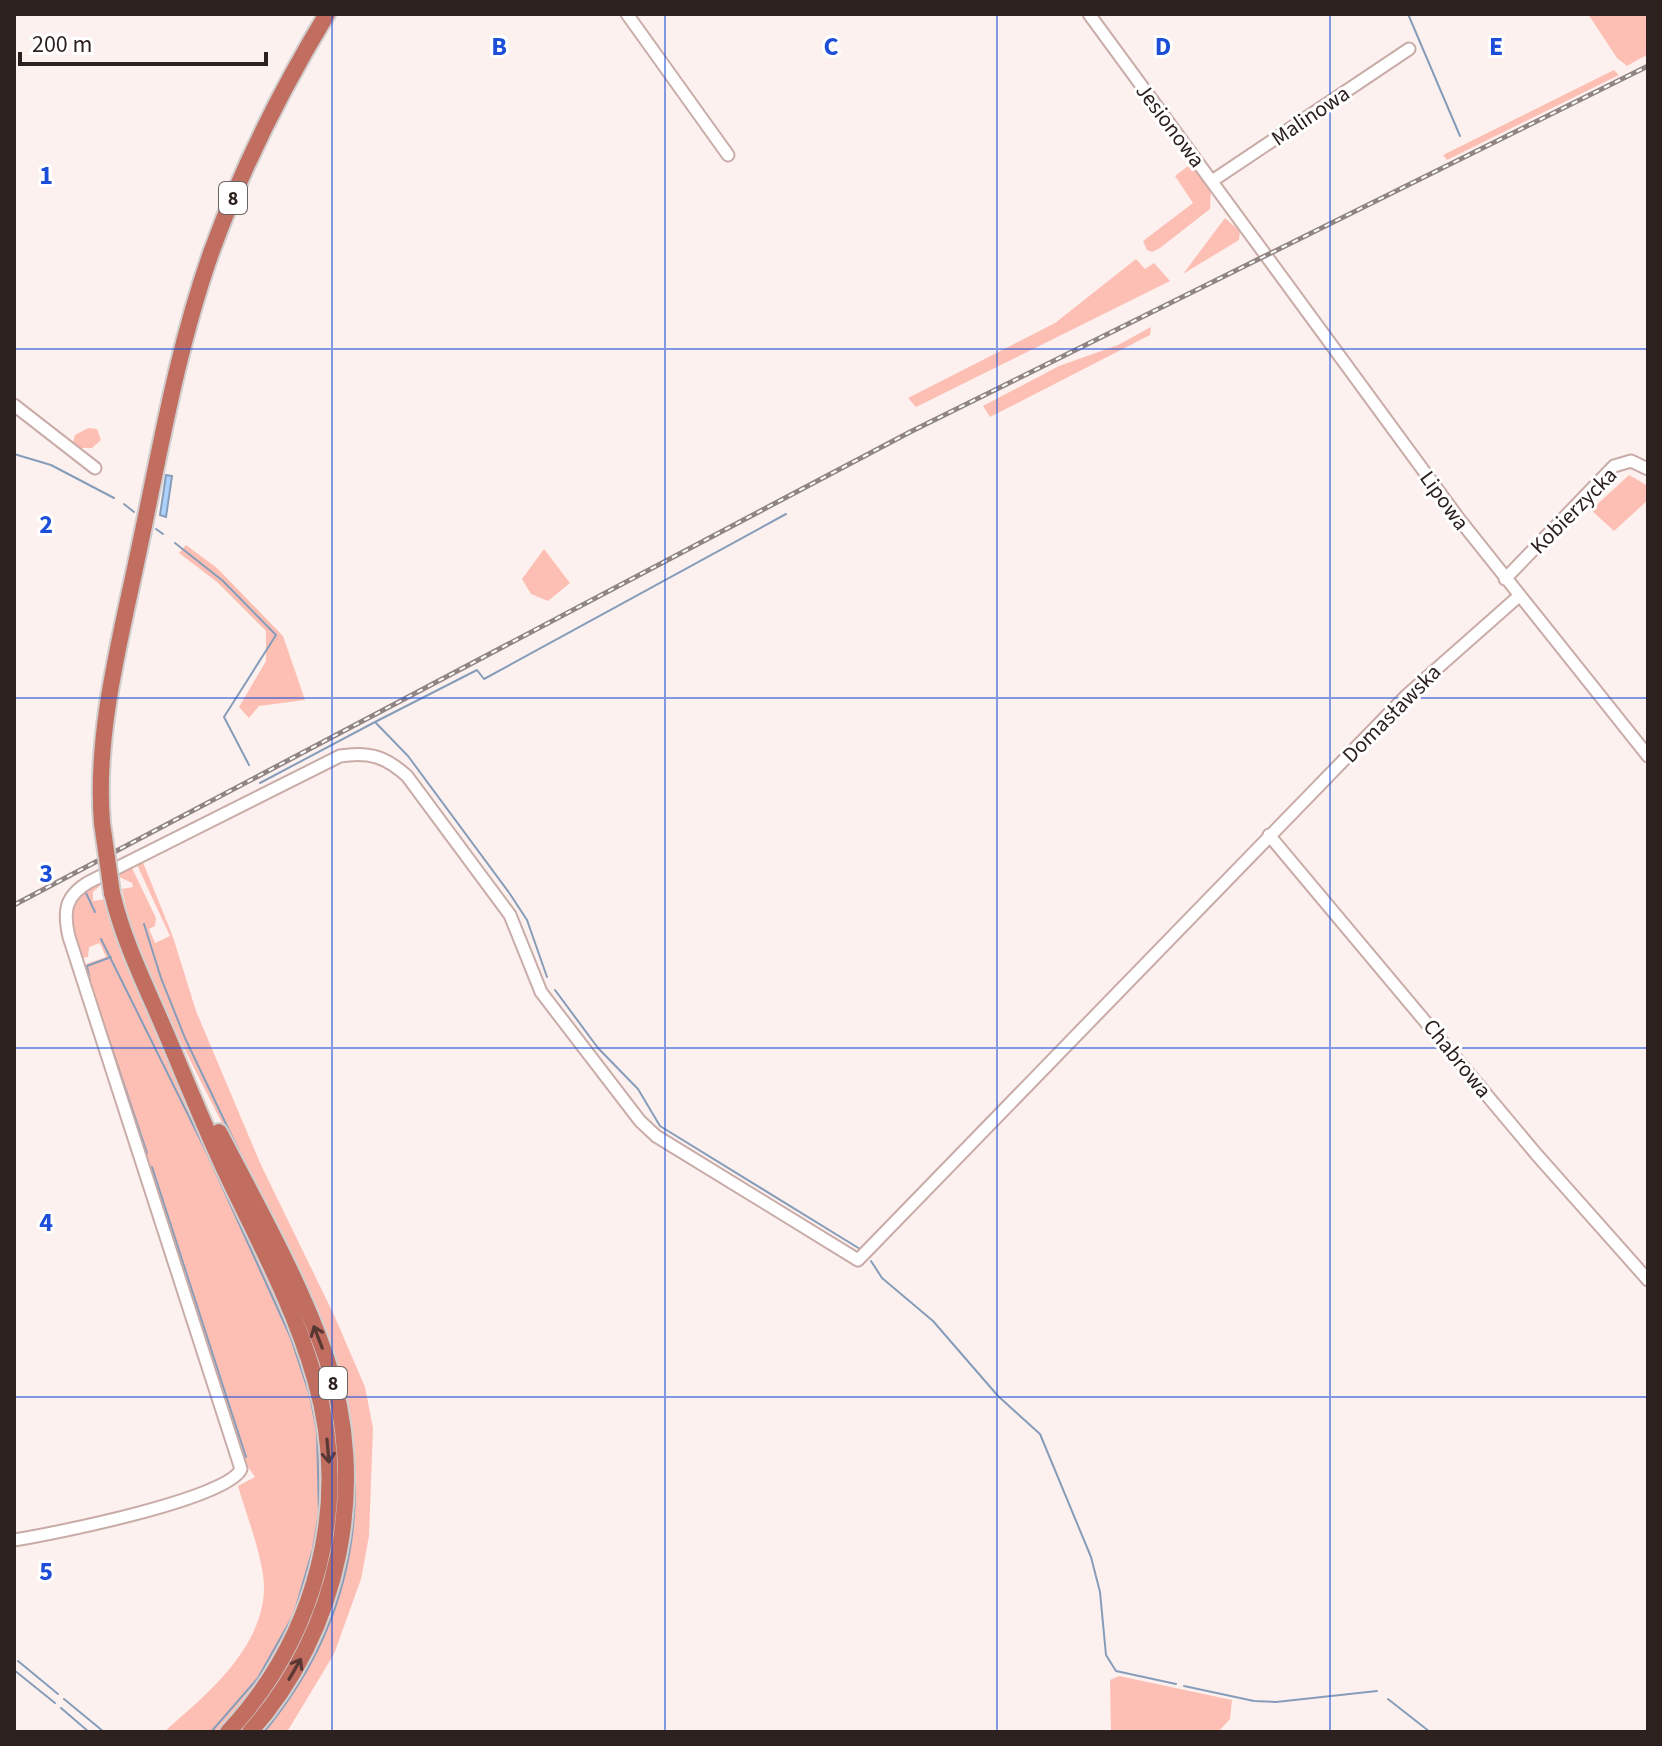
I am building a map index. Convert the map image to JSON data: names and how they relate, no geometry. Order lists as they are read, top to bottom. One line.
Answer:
{"streets":{"highway":["8"],"street":["Malinowa","Jesionowa","Lipowa","Kobierzycka","Domasławska","Chabrowa"]},"crossings":[["Malinowa","Jesionowa"],["Jesionowa","Lipowa"],["Lipowa","Kobierzycka"],["Lipowa","Domasławska"],["Domasławska","Chabrowa"]],"scale_bar":"200 m","grid":{"columns":["B","C","D","E"],"rows":["1","2","3","4","5"]}}
